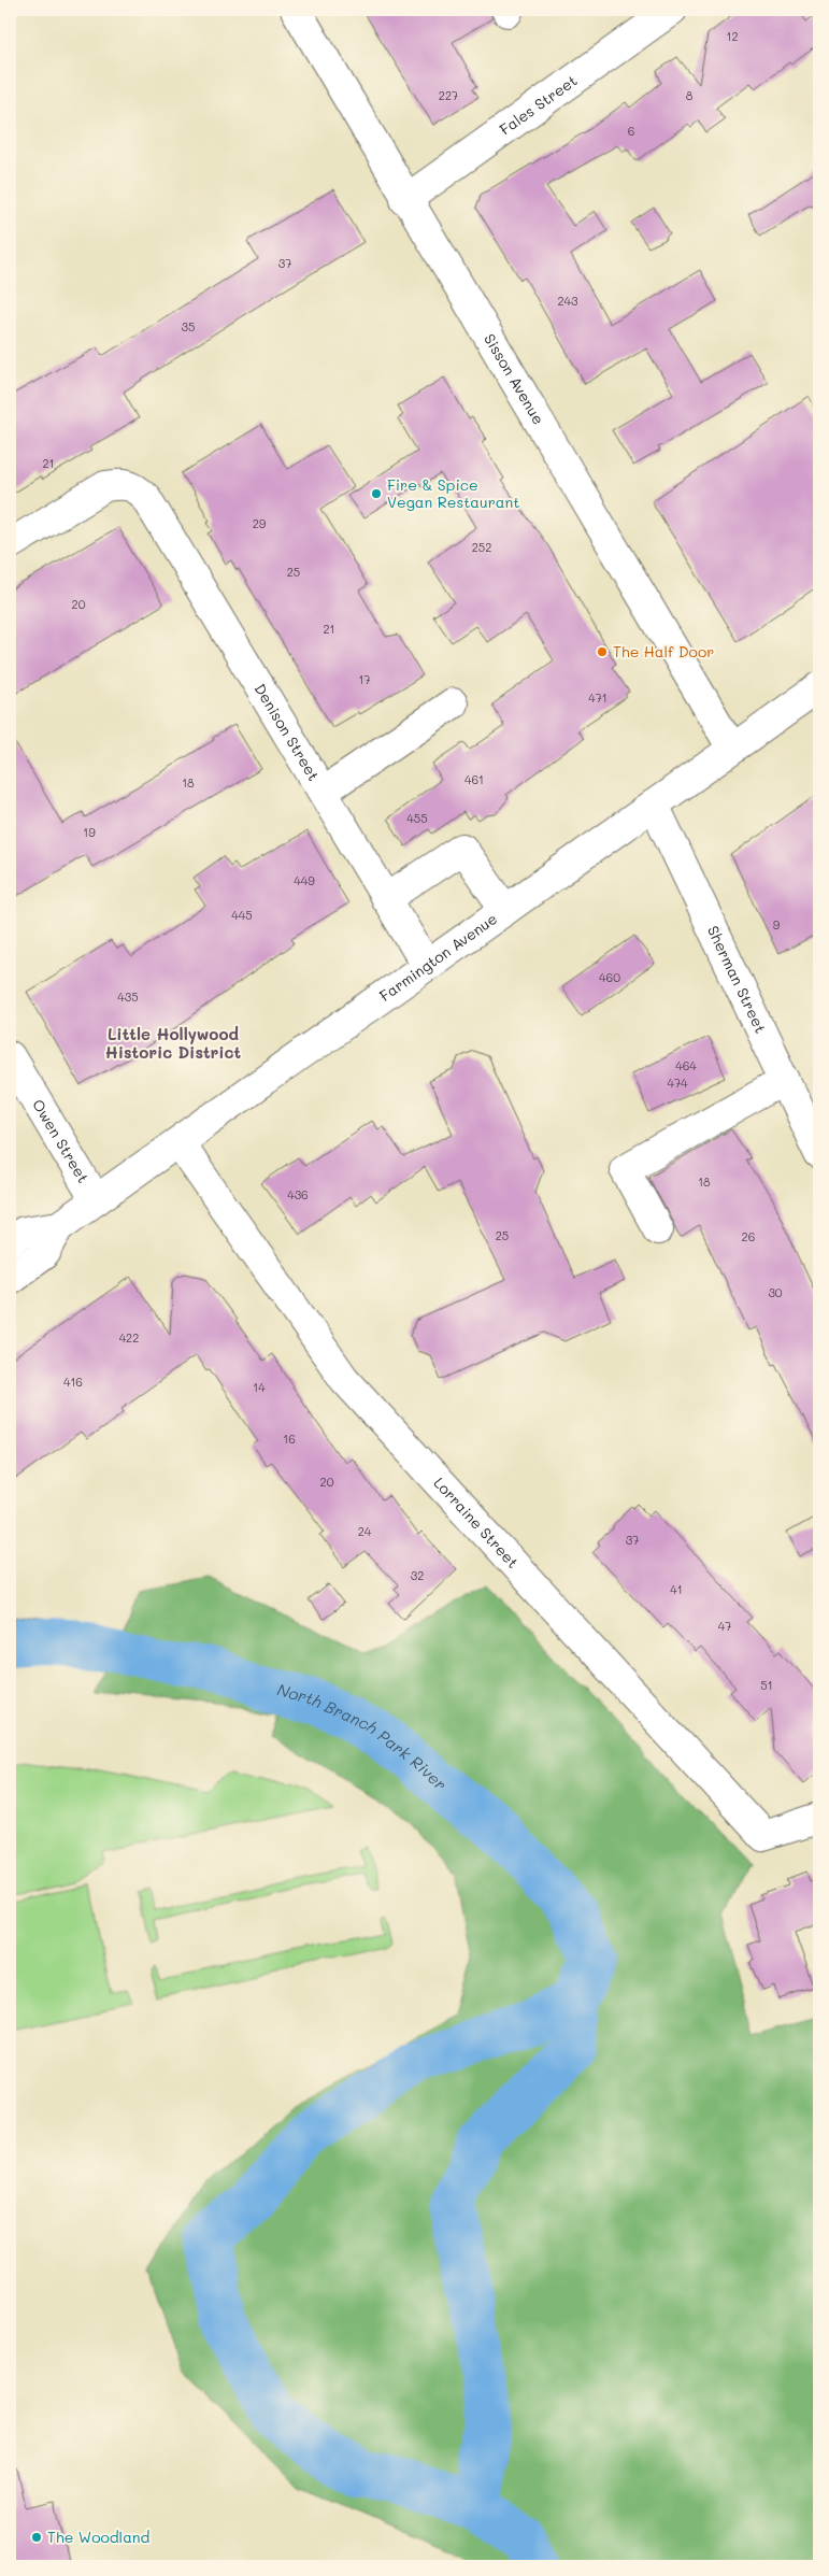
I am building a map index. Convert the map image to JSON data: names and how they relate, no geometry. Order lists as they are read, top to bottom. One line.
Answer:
{"streets":{"street":["Fales Street","Sisson Avenue","Denison Street","Farmington Avenue","Sherman Street","Owen Street","Lorraine Street"]},"crossings":[["Fales Street","Sisson Avenue"],["Sisson Avenue","Farmington Avenue"],["Denison Street","Farmington Avenue"],["Farmington Avenue","Sherman Street"],["Farmington Avenue","Owen Street"],["Farmington Avenue","Lorraine Street"]],"districts":["Little Hollywood Historic District"],"water":["North Branch Park River"],"places":["Fire & Spice Vegan Restaurant","The Half Door","The Woodland"],"house_numbers":["12","227","8","6","37","243","35","21","29","252","25","20","21","17","471","461","18","455","19","449","445","9","460","435","464","474","18","436","25","26","30","422","416","14","16","20","24","37","32","41","47","51"]}
